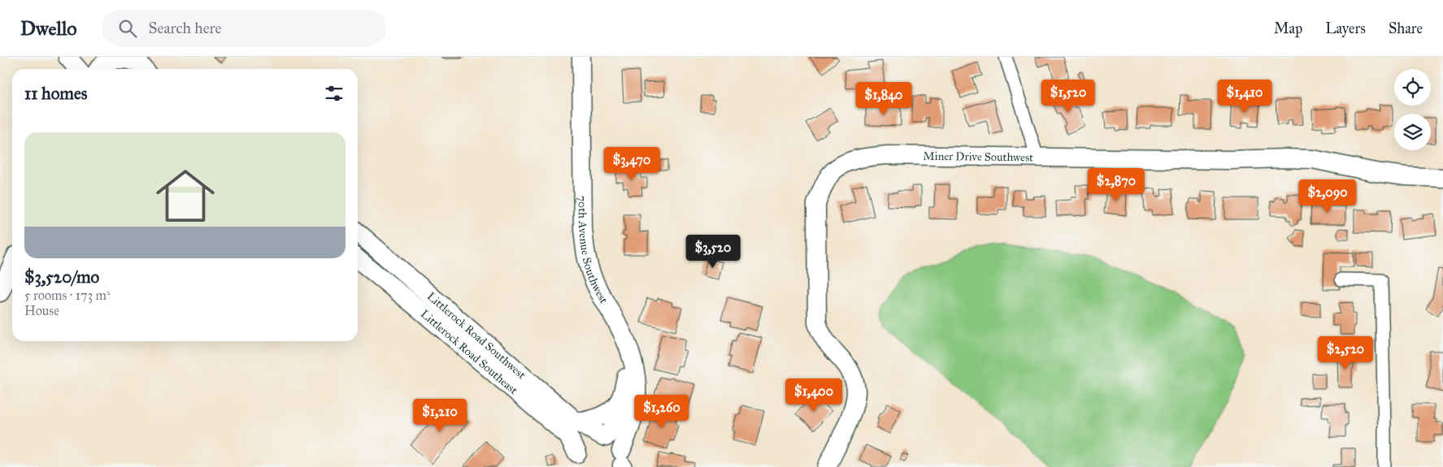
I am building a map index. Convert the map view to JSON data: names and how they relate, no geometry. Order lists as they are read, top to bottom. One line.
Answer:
{"streets":{"street":["Miner Drive Southwest","70th Avenue Southwest","Littlerock Road Southwest","Littlerock Road Southeast"]},"crossings":[["70th Avenue Southwest","Littlerock Road Southwest"]],"page":{"header":"Dwello","search":"Search here","nav":["Map","Layers","Share"],"heading":"11 homes","price":["$1,520","$1,410","$1,840","$3,470","$2,870","$2,090","$3,520","$2,520","$1,400","$1,260","$1,210"],"list":[{"name":"$3,520/mo","note":"5 rooms · 173 m² · House"}]}}
